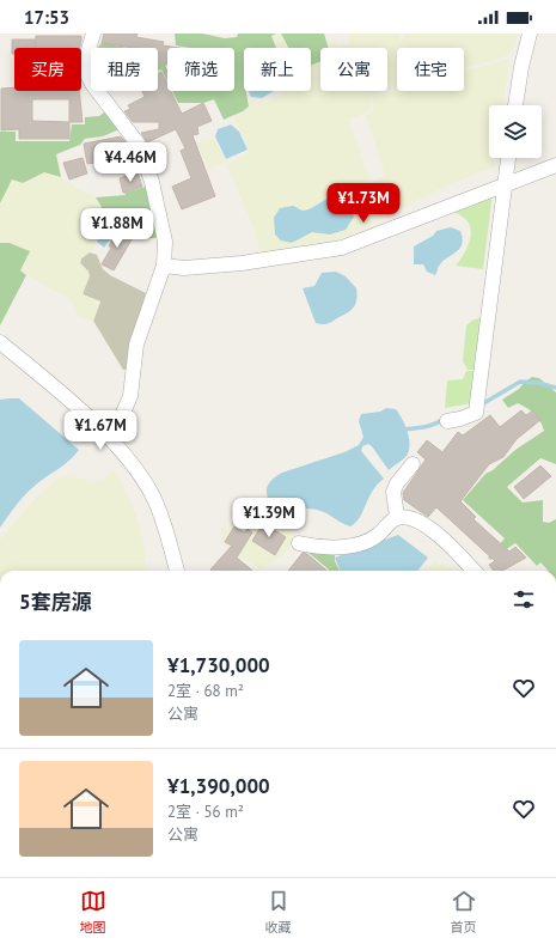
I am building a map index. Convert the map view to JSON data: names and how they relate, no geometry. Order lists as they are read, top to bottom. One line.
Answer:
{"page":{"status":"17:53","chip":["买房","租房","筛选","新上","公寓","住宅"],"price":["¥4.46M","¥1.73M","¥1.88M","¥1.67M","¥1.39M"],"heading":"5套房源","list":[{"name":"¥1,730,000","note":"2室 · 68 m² · 公寓"},{"name":"¥1,390,000","note":"2室 · 56 m² · 公寓"}],"tabs":["地图","收藏","首页"]}}
